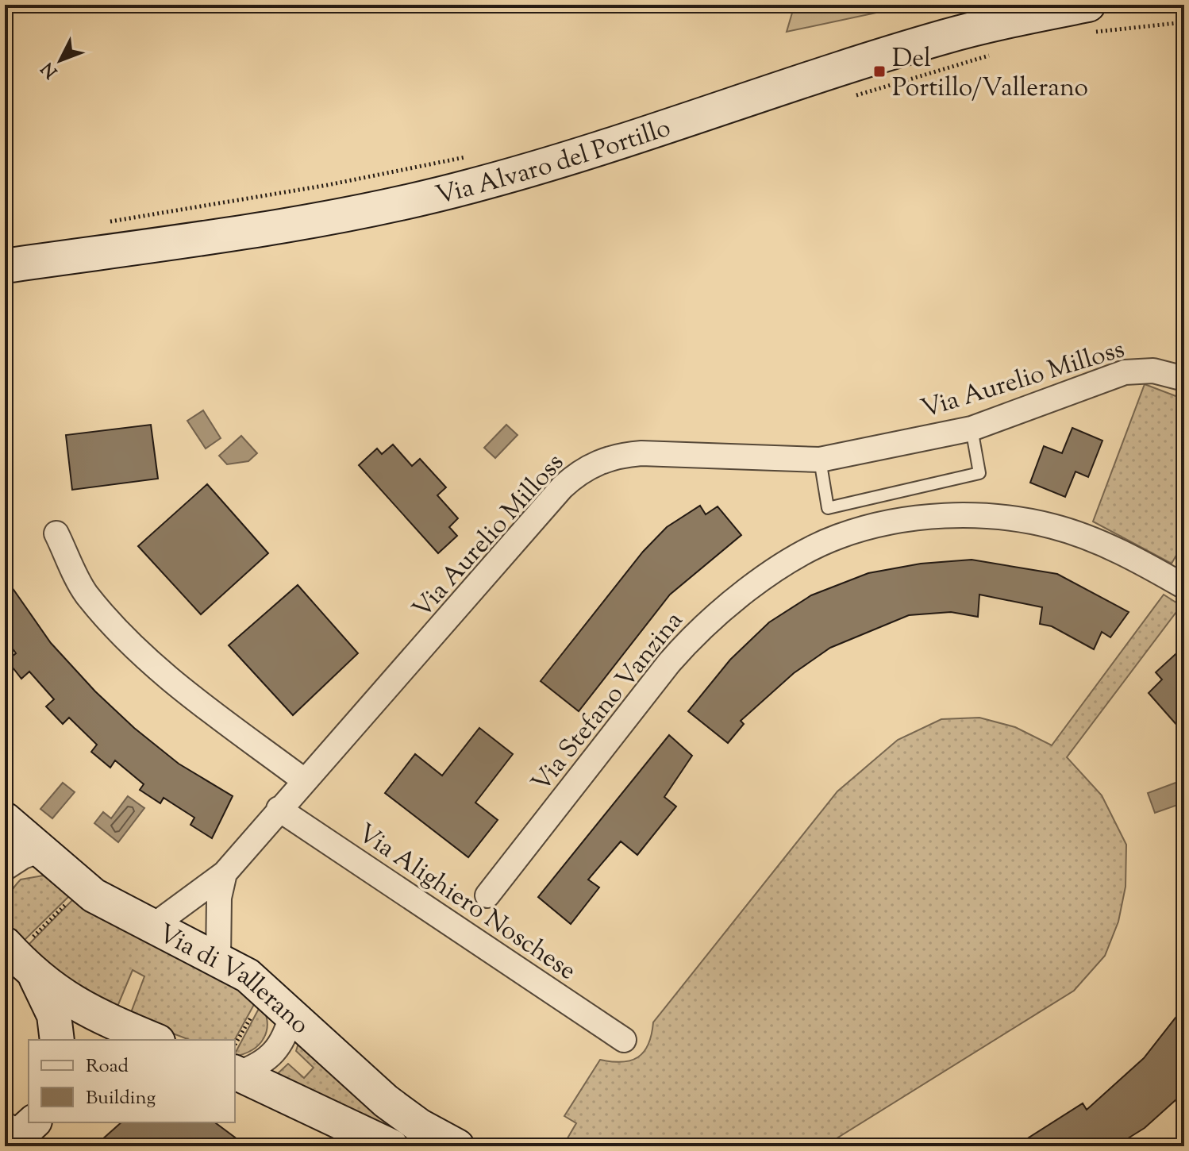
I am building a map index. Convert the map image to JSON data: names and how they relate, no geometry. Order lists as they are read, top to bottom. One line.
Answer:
{"streets":{"street":["Via Alvaro del Portillo","Via Aurelio Milloss","Via Stefano Vanzina","Via Alighiero Noschese","Via di Vallerano"]},"crossings":[["Via Aurelio Milloss","Via Alighiero Noschese"],["Via Aurelio Milloss","Via di Vallerano"]],"places":{"transit":["Del Portillo/Vallerano"]},"legend":["Road","Building"],"north":"bottom left"}
